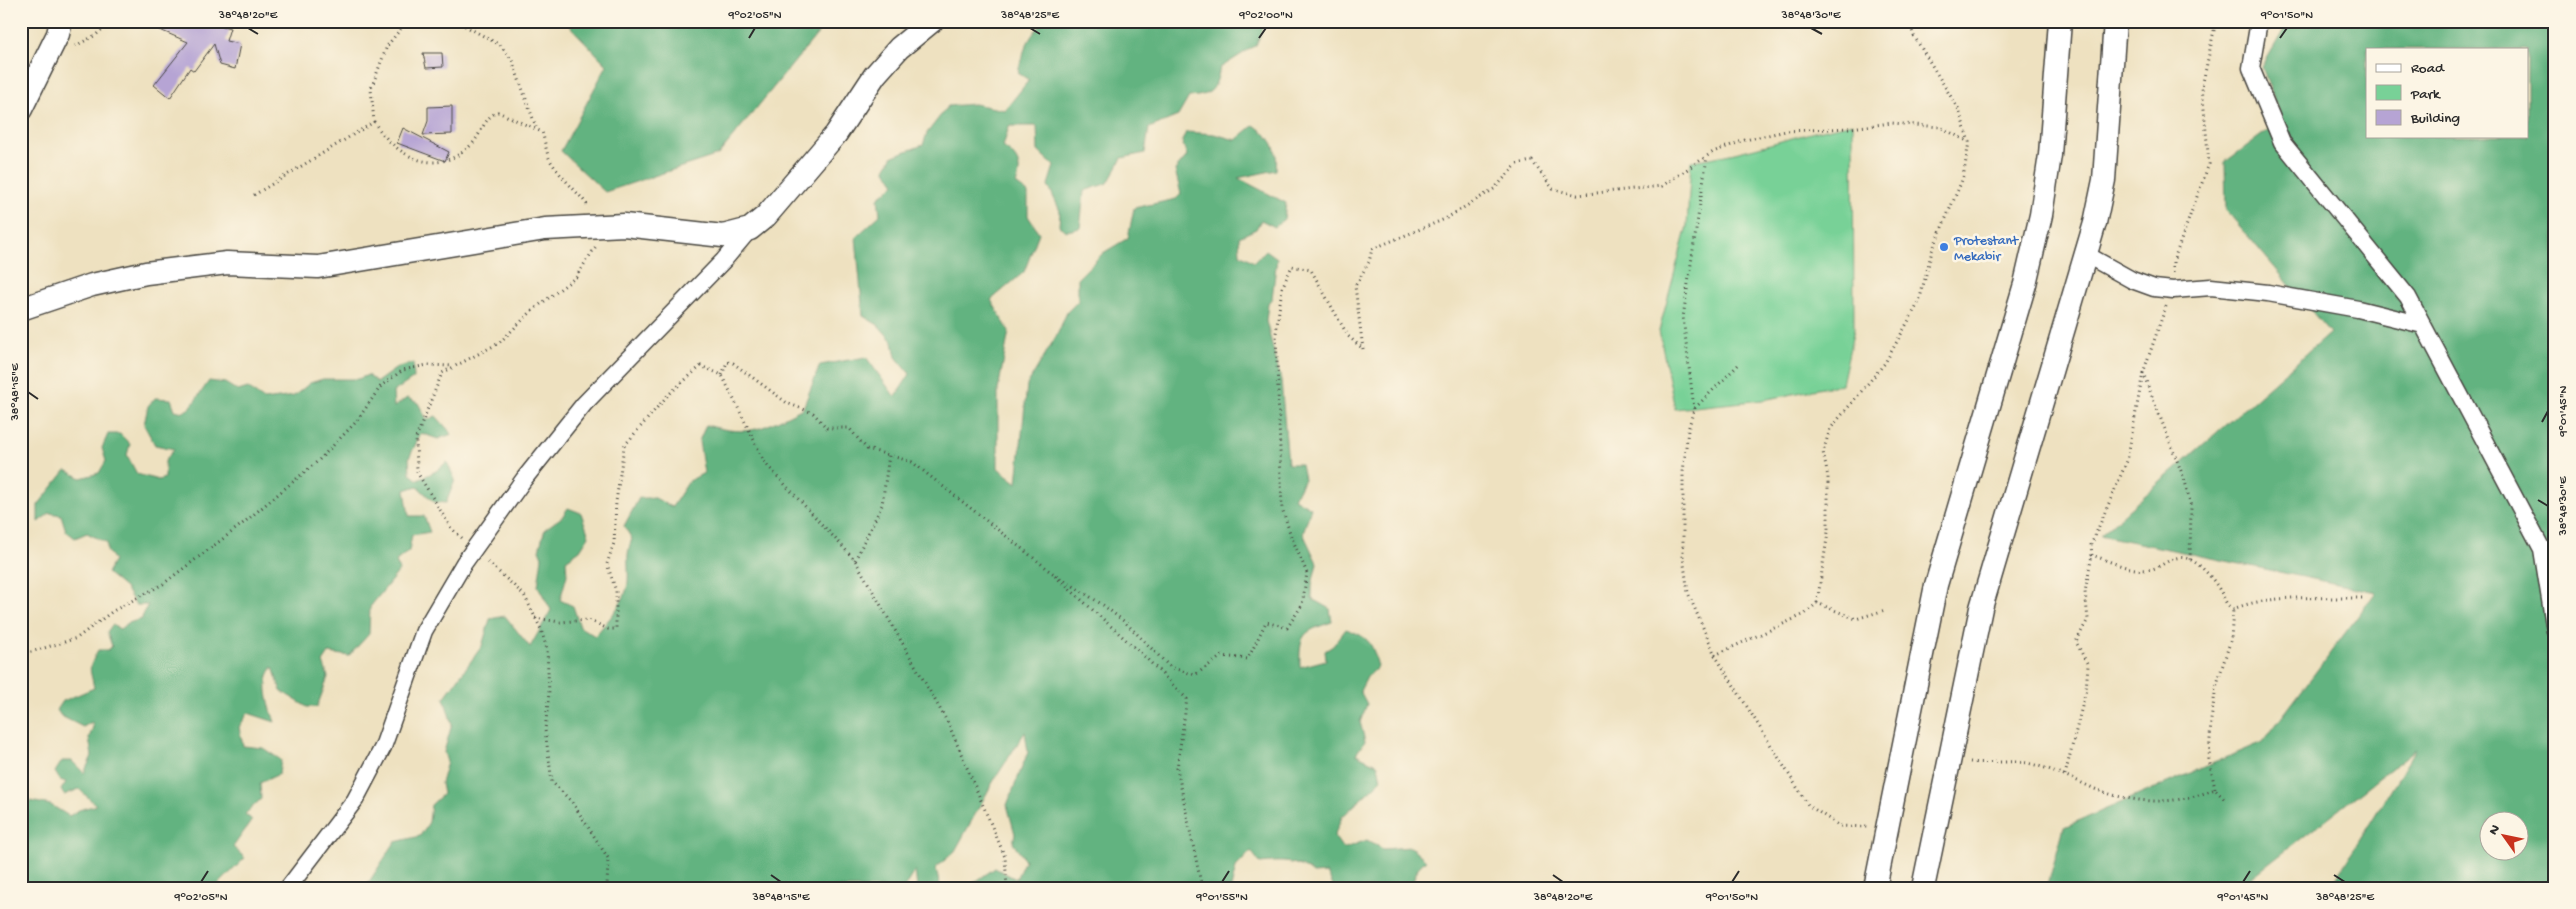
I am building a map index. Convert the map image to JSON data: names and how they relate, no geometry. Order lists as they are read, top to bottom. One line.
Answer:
{"places":["Protestant Mekabir"],"legend":["Road","Park","Building"],"north":"top left","coordinates":["38°48'20\"E","9°02'05\"N","38°48'25\"E","9°02'00\"N","38°48'30\"E","9°01'50\"N","38°48'15\"E","9°01'45\"N","9°01'55\"N"]}
